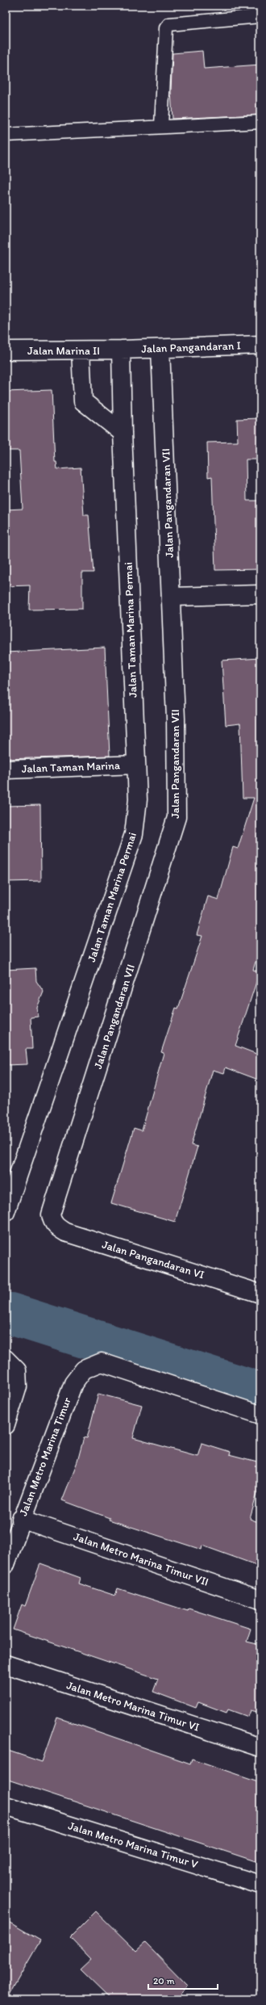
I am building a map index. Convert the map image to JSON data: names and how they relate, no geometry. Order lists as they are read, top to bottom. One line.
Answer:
{"streets":{"street":["Jalan Pangandaran I","Jalan Marina II","Jalan Pangandaran VII","Jalan Taman Marina Permai","Jalan Taman Marina","Jalan Pangandaran VI","Jalan Metro Marina Timur","Jalan Metro Marina Timur VII","Jalan Metro Marina Timur VI","Jalan Metro Marina Timur V"]},"crossings":[["Jalan Pangandaran I","Jalan Marina II"],["Jalan Pangandaran I","Jalan Pangandaran VII"],["Jalan Pangandaran I","Jalan Taman Marina Permai"],["Jalan Marina II","Jalan Taman Marina Permai"],["Jalan Pangandaran VII","Jalan Pangandaran VI"],["Jalan Taman Marina Permai","Jalan Taman Marina"],["Jalan Metro Marina Timur","Jalan Metro Marina Timur VII"]],"scale_bar":"20 m"}
